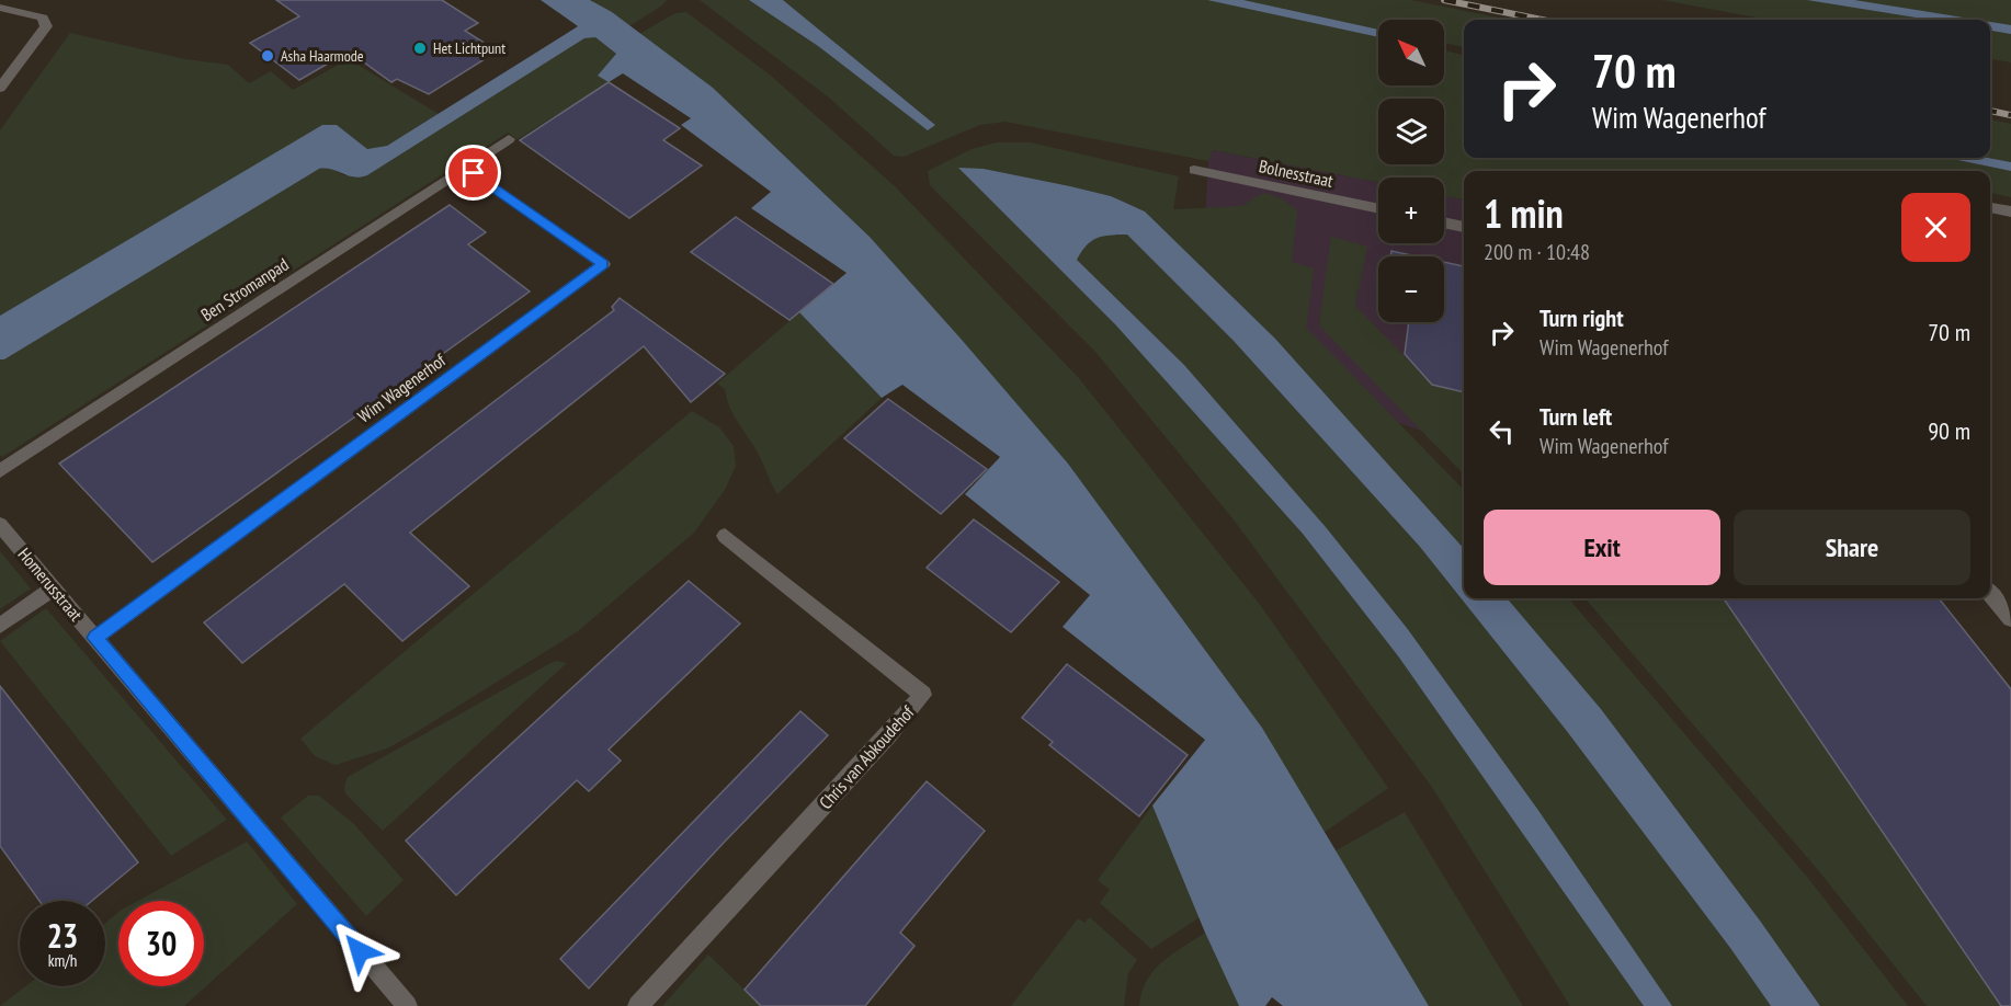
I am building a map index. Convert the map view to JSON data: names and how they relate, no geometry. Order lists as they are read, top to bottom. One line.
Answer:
{"streets":{"street":["Bolnesstraat","Ben Stromanpad","Wim Wagenerhof","Homerusstraat","Chris van Abkoudehof"]},"crossings":[["Wim Wagenerhof","Homerusstraat"]],"places":["Het Lichtpunt","Asha Haarmode"],"north":"top left","page":{"map_buttons":["+","−"],"turn":["70 m","Wim Wagenerhof"],"heading":["1 min","200 m · 10:48"],"list":[{"name":"Turn right","note":"Wim Wagenerhof","value":"70 m"},{"name":"Turn left","note":"Wim Wagenerhof","value":"90 m"}],"buttons":["Exit","Share"],"speed":"23 km/h","limit":"30"}}
